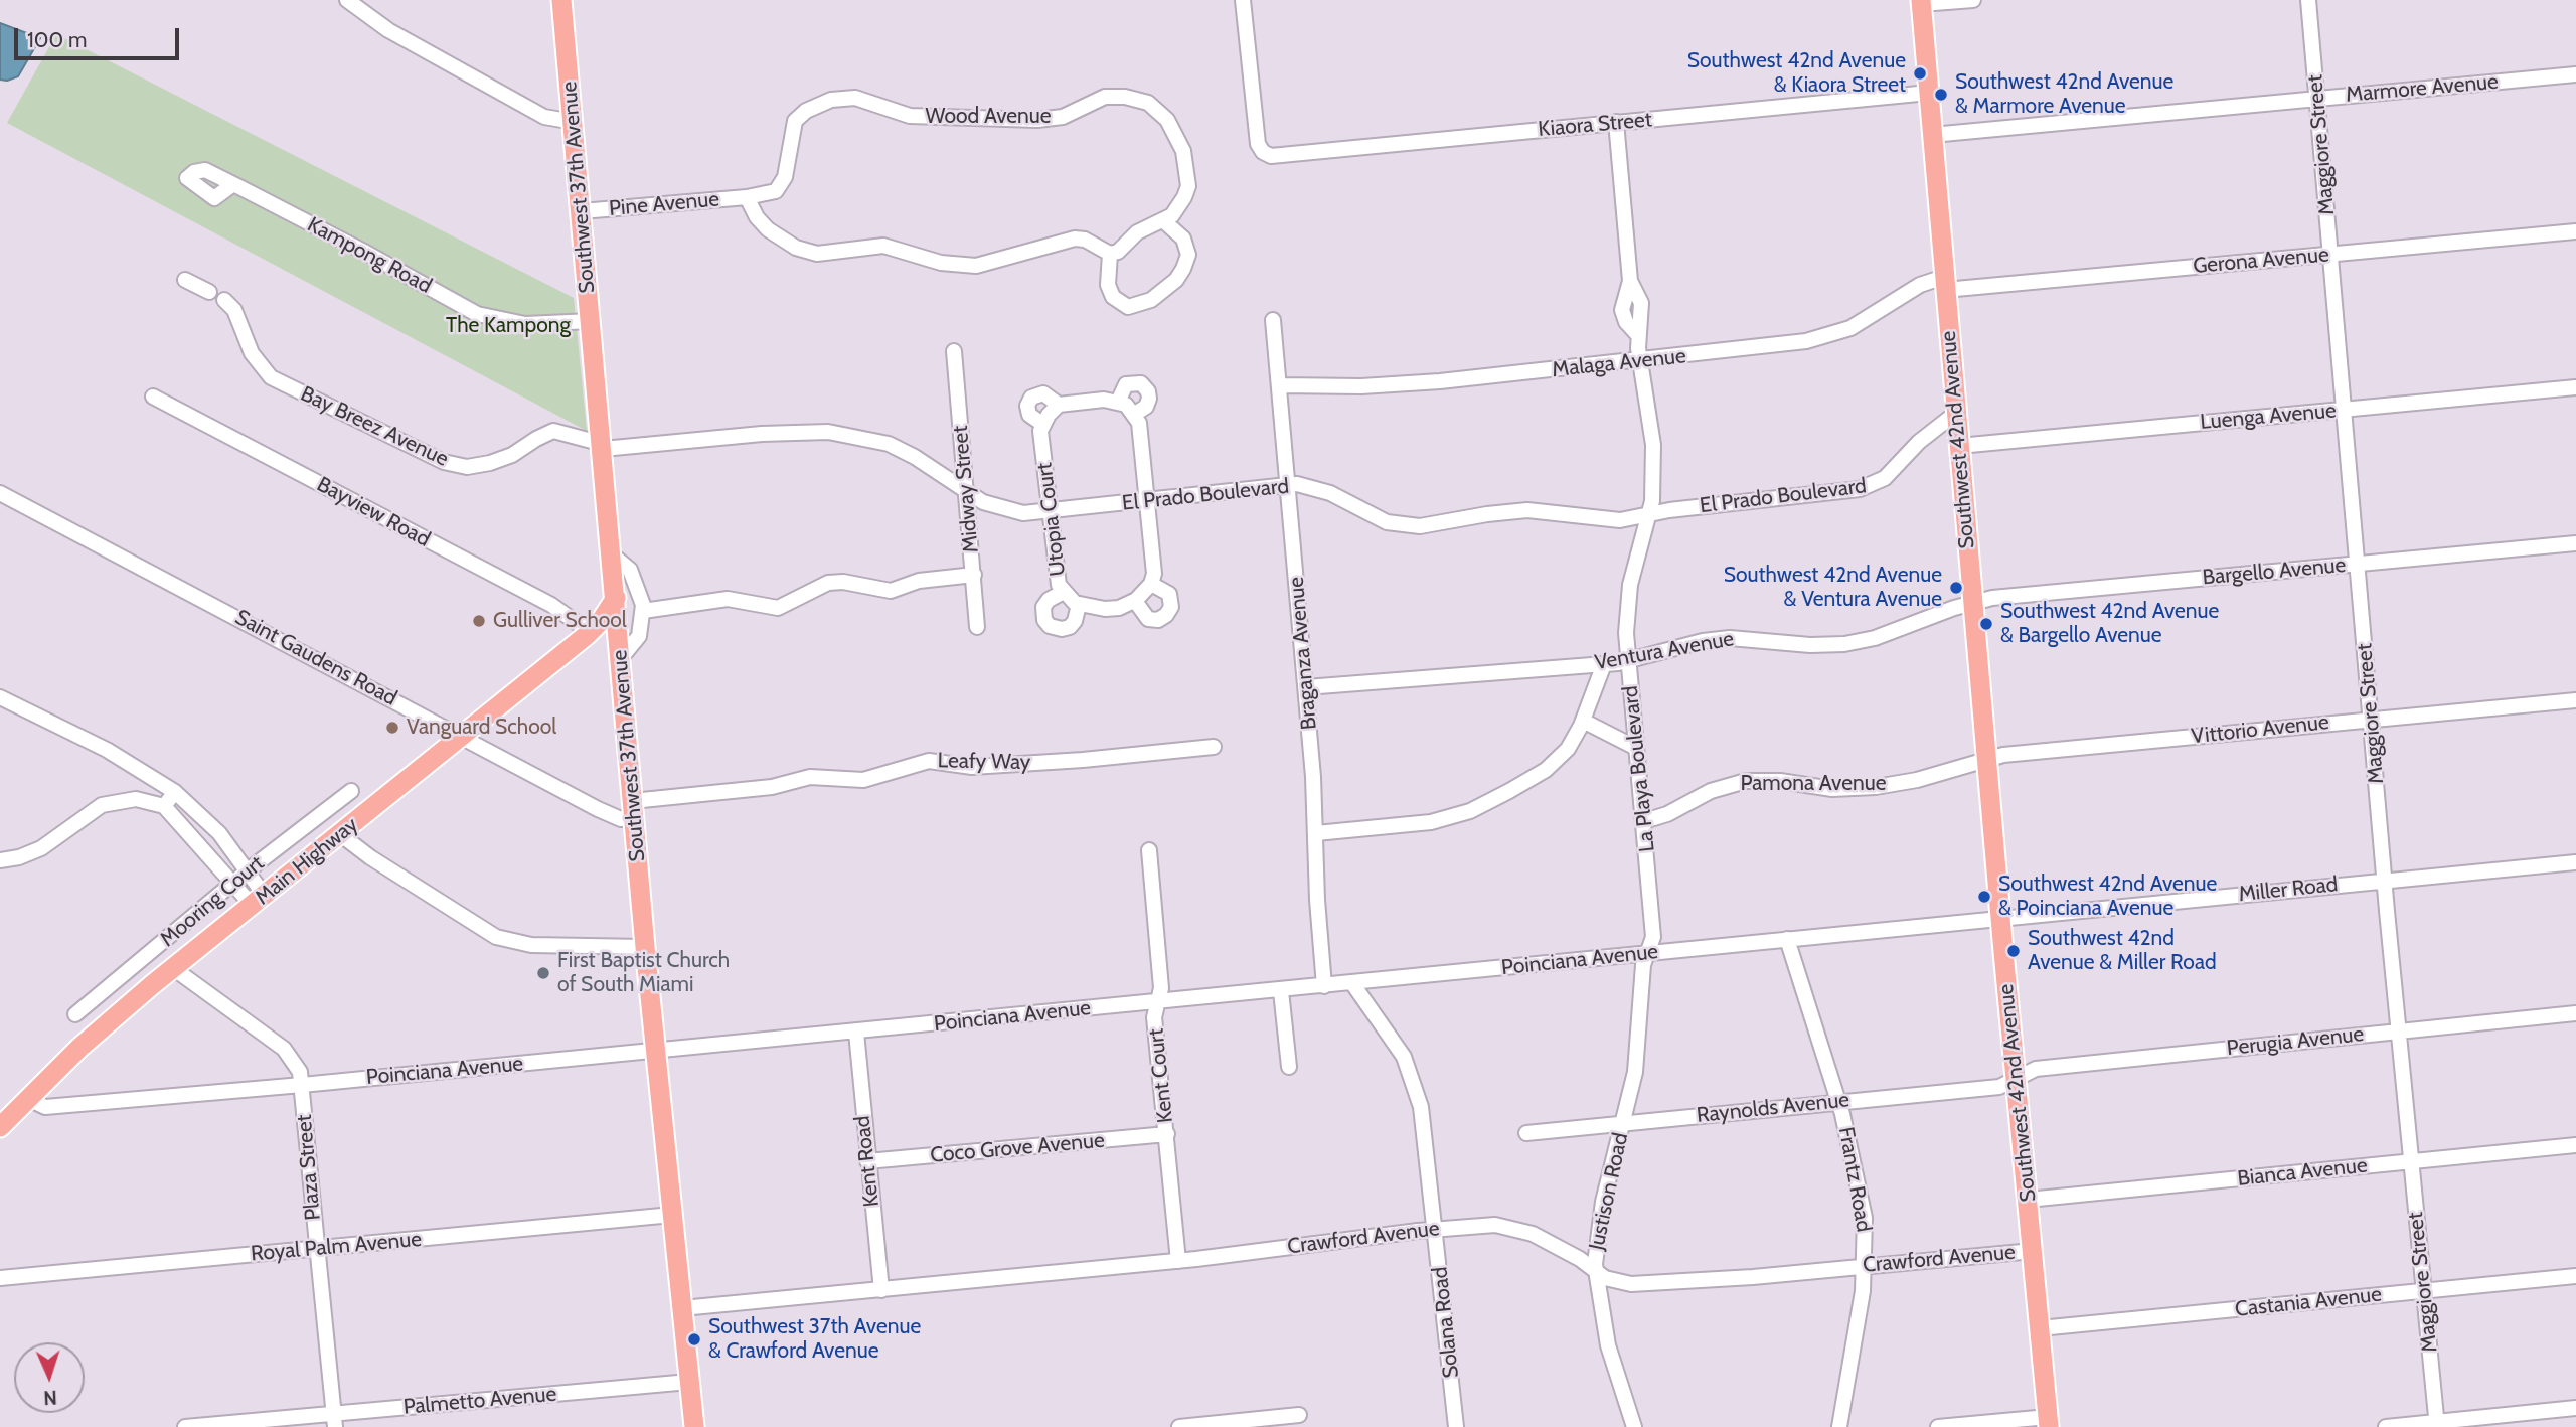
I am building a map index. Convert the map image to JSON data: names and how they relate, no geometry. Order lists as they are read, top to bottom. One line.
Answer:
{"streets":{"main road":["Southwest 37th Avenue","Southwest 42nd Avenue","Main Highway"],"street":["Marmore Avenue","Wood Avenue","Kiaora Street","Maggiore Street","Pine Avenue","Kampong Road","Gerona Avenue","Malaga Avenue","Luenga Avenue","Bay Breez Avenue","Midway Street","El Prado Boulevard","Bayview Road","Utopia Court","Bargello Avenue","Ventura Avenue","Braganza Avenue","Saint Gaudens Road","Vittorio Avenue","Leafy Way","La Playa Boulevard","Pamona Avenue","Miller Road","Mooring Court","Poinciana Avenue","Perugia Avenue","Kent Court","Raynolds Avenue","Coco Grove Avenue","Kent Road","Plaza Street","Bianca Avenue","Frantz Road","Justison Road","Crawford Avenue","Royal Palm Avenue","Castania Avenue","Solana Road","Palmetto Avenue"]},"crossings":[["Marmore Avenue","Maggiore Street"],["Marmore Avenue","Southwest 42nd Avenue"],["Wood Avenue","Pine Avenue"],["Kiaora Street","Southwest 42nd Avenue"],["Kiaora Street","La Playa Boulevard"],["Maggiore Street","Gerona Avenue"],["Maggiore Street","Luenga Avenue"],["Maggiore Street","Bargello Avenue"],["Maggiore Street","Vittorio Avenue"],["Maggiore Street","Miller Road"],["Maggiore Street","Perugia Avenue"],["Maggiore Street","Bianca Avenue"],["Maggiore Street","Castania Avenue"],["Southwest 37th Avenue","Pine Avenue"],["Southwest 37th Avenue","Kampong Road"],["Southwest 37th Avenue","Bay Breez Avenue"],["Southwest 37th Avenue","El Prado Boulevard"],["Southwest 37th Avenue","Saint Gaudens Road"],["Southwest 37th Avenue","Leafy Way"],["Southwest 37th Avenue","Main Highway"],["Southwest 37th Avenue","Poinciana Avenue"],["Southwest 37th Avenue","Crawford Avenue"],["Southwest 37th Avenue","Royal Palm Avenue"],["Southwest 37th Avenue","Palmetto Avenue"],["Gerona Avenue","Malaga Avenue"],["Gerona Avenue","Southwest 42nd Avenue"],["Malaga Avenue","Southwest 42nd Avenue"],["Malaga Avenue","Braganza Avenue"],["Malaga Avenue","La Playa Boulevard"],["Luenga Avenue","Southwest 42nd Avenue"],["Bay Breez Avenue","El Prado Boulevard"],["Southwest 42nd Avenue","El Prado Boulevard"],["Southwest 42nd Avenue","Bargello Avenue"],["Southwest 42nd Avenue","Ventura Avenue"],["Southwest 42nd Avenue","Vittorio Avenue"],["Southwest 42nd Avenue","Pamona Avenue"],["Southwest 42nd Avenue","Miller Road"],["Southwest 42nd Avenue","Poinciana Avenue"],["Southwest 42nd Avenue","Perugia Avenue"],["Southwest 42nd Avenue","Raynolds Avenue"],["Southwest 42nd Avenue","Bianca Avenue"],["Southwest 42nd Avenue","Crawford Avenue"],["Southwest 42nd Avenue","Castania Avenue"],["Midway Street","El Prado Boulevard"],["El Prado Boulevard","Utopia Court"],["El Prado Boulevard","Braganza Avenue"],["El Prado Boulevard","La Playa Boulevard"],["Bayview Road","Main Highway"],["Bargello Avenue","Ventura Avenue"],["Ventura Avenue","Braganza Avenue"],["Ventura Avenue","La Playa Boulevard"],["Braganza Avenue","Poinciana Avenue"],["Saint Gaudens Road","Leafy Way"],["Saint Gaudens Road","Main Highway"],["Vittorio Avenue","Pamona Avenue"],["La Playa Boulevard","Pamona Avenue"],["La Playa Boulevard","Poinciana Avenue"],["La Playa Boulevard","Justison Road"],["Main Highway","Poinciana Avenue"],["Main Highway","Plaza Street"],["Miller Road","Poinciana Avenue"],["Poinciana Avenue","Kent Court"],["Poinciana Avenue","Kent Road"],["Poinciana Avenue","Plaza Street"],["Poinciana Avenue","Frantz Road"],["Poinciana Avenue","Justison Road"],["Poinciana Avenue","Solana Road"],["Perugia Avenue","Raynolds Avenue"],["Kent Court","Coco Grove Avenue"],["Kent Court","Crawford Avenue"],["Raynolds Avenue","Frantz Road"],["Raynolds Avenue","Justison Road"],["Coco Grove Avenue","Kent Road"],["Kent Road","Crawford Avenue"],["Plaza Street","Royal Palm Avenue"],["Plaza Street","Palmetto Avenue"],["Frantz Road","Crawford Avenue"],["Justison Road","Crawford Avenue"],["Crawford Avenue","Solana Road"]],"parks":["The Kampong"],"places":["Southwest 42nd Avenue & Kiaora Street","Southwest 42nd Avenue & Marmore Avenue","Southwest 42nd Avenue & Ventura Avenue","Gulliver School","Southwest 42nd Avenue & Bargello Avenue","Vanguard School","Southwest 42nd Avenue & Poinciana Avenue","Southwest 42nd Avenue & Miller Road","First Baptist Church of South Miami","Southwest 37th Avenue & Crawford Avenue"],"scale_bar":"100 m","north":"bottom"}
